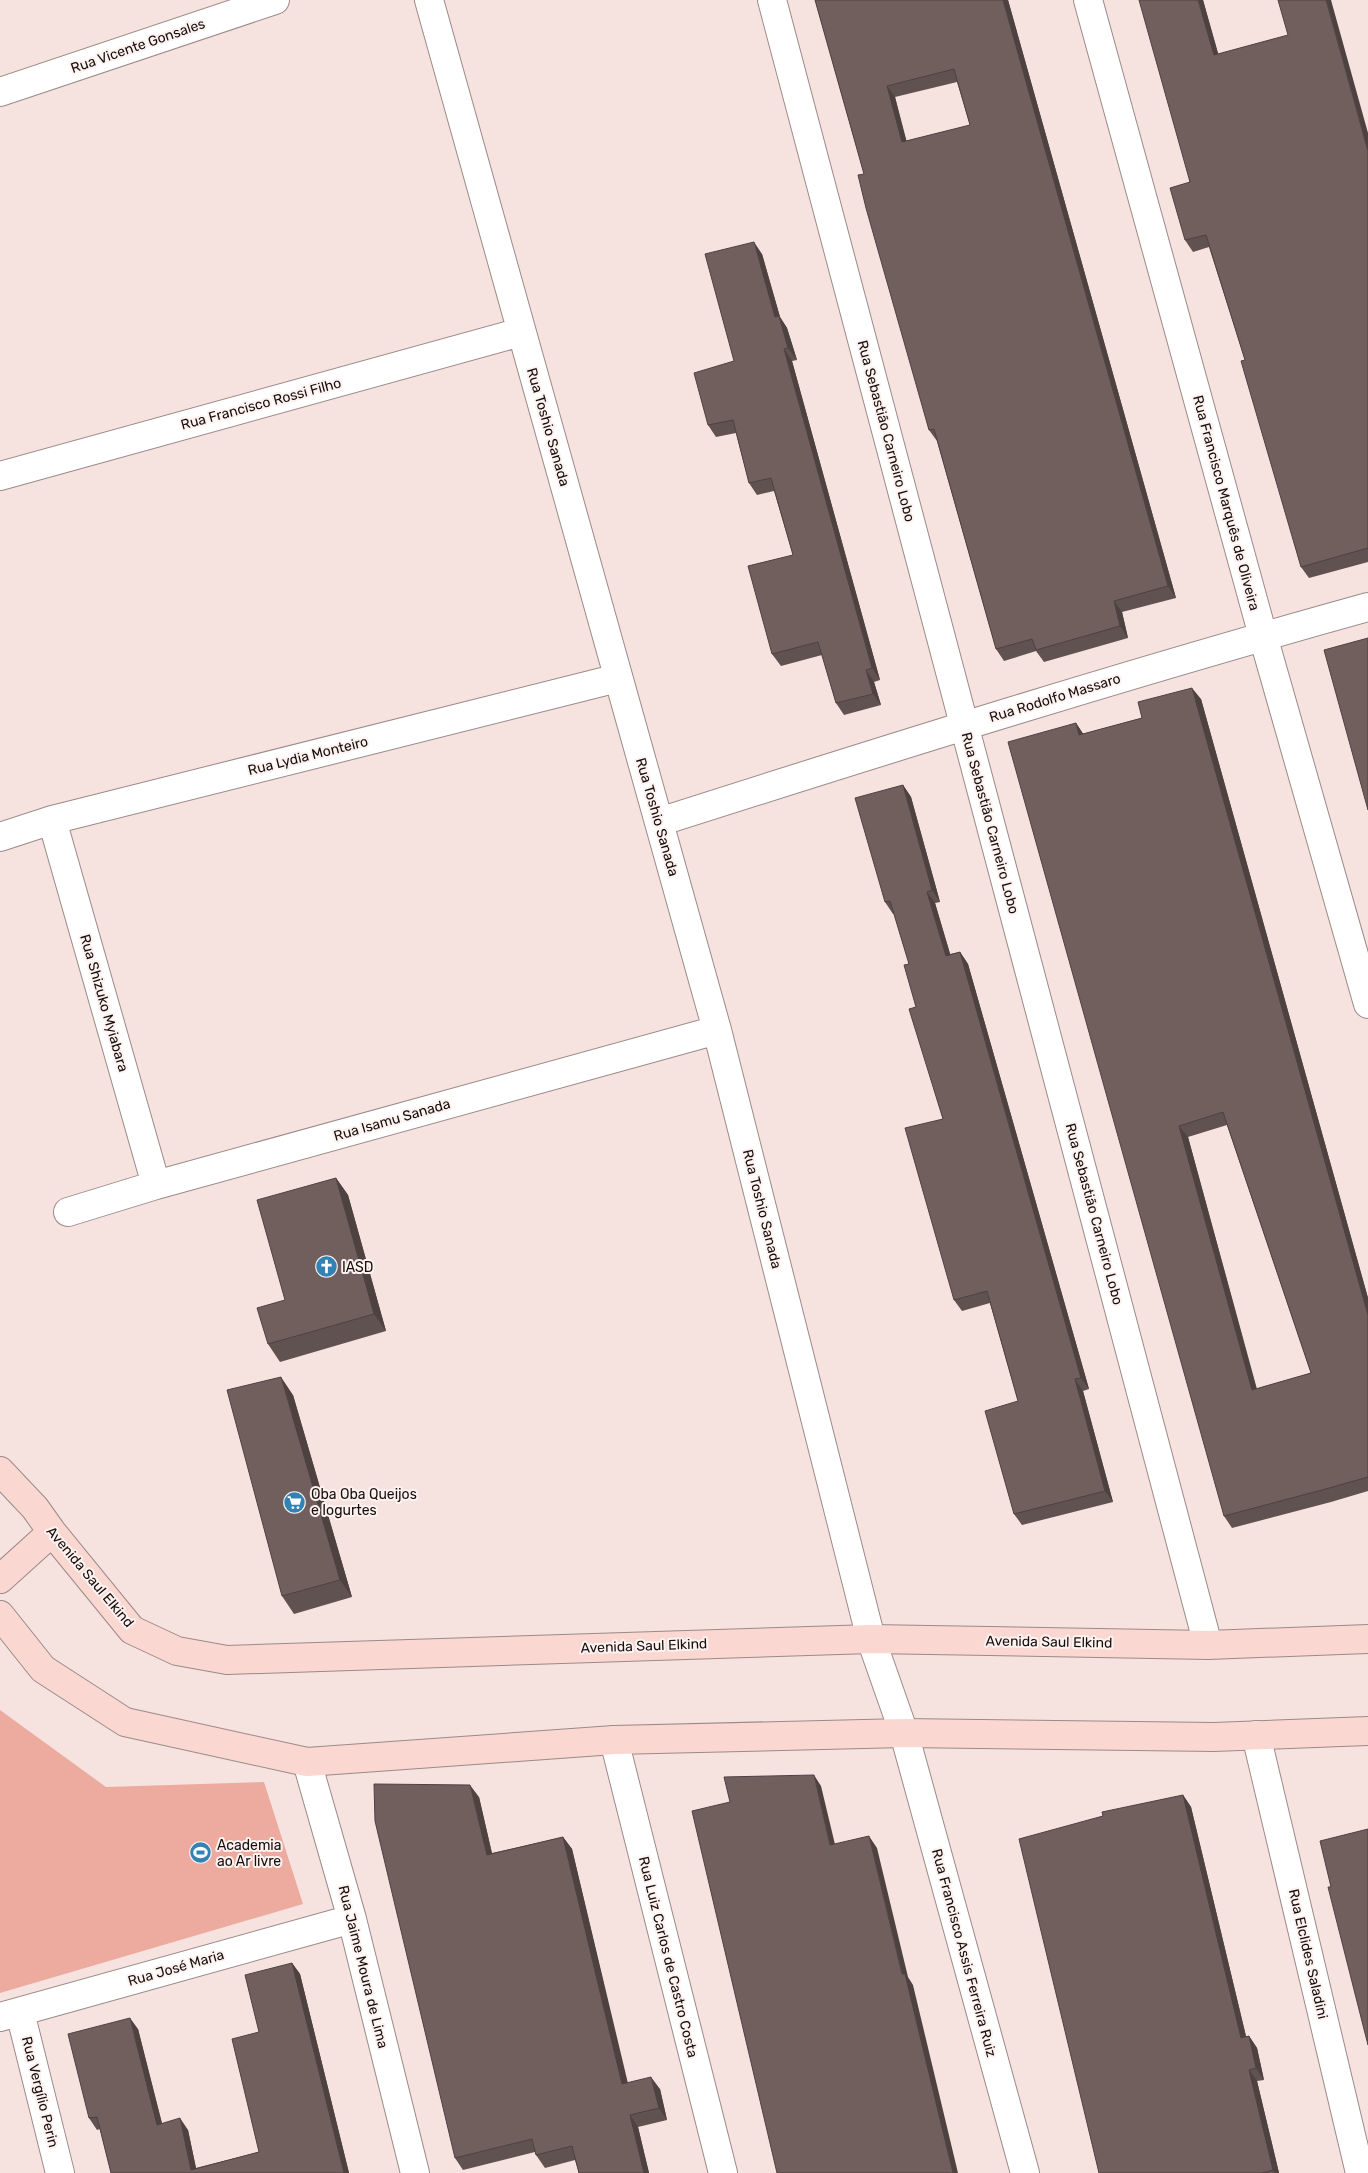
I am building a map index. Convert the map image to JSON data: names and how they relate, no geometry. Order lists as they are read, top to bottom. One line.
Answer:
{"streets":{"main road":["Avenida Saul Elkind"],"street":["Rua Vicente Gonsales","Rua Francisco Rossi Filho","Rua Toshio Sanada","Rua Sebastião Carneiro Lobo","Rua Francisco Marquês de Oliveira","Rua Rodolfo Massaro","Rua Lydia Monteiro","Rua Shizuko Myiabara","Rua Isamu Sanada","Rua Francisco Assis Ferreira Ruiz","Rua Elclides Saladini","Rua Luiz Carlos de Castro Costa","Rua Jaime Moura de Lima","Rua José Maria","Rua Vergílio Perin"]},"crossings":[["Rua Francisco Rossi Filho","Rua Toshio Sanada"],["Rua Toshio Sanada","Rua Rodolfo Massaro"],["Rua Toshio Sanada","Rua Lydia Monteiro"],["Rua Toshio Sanada","Rua Isamu Sanada"],["Rua Toshio Sanada","Avenida Saul Elkind"],["Rua Toshio Sanada","Rua Francisco Assis Ferreira Ruiz"],["Rua Sebastião Carneiro Lobo","Rua Rodolfo Massaro"],["Rua Sebastião Carneiro Lobo","Avenida Saul Elkind"],["Rua Francisco Marquês de Oliveira","Rua Rodolfo Massaro"],["Rua Lydia Monteiro","Rua Shizuko Myiabara"],["Rua Shizuko Myiabara","Rua Isamu Sanada"],["Rua Jaime Moura de Lima","Rua José Maria"],["Rua José Maria","Rua Vergílio Perin"]],"places":{"church":["IASD"],"supermarket":["Oba Oba Queijos e Iogurtes"],"sports":["Academia ao Ar livre"]}}
